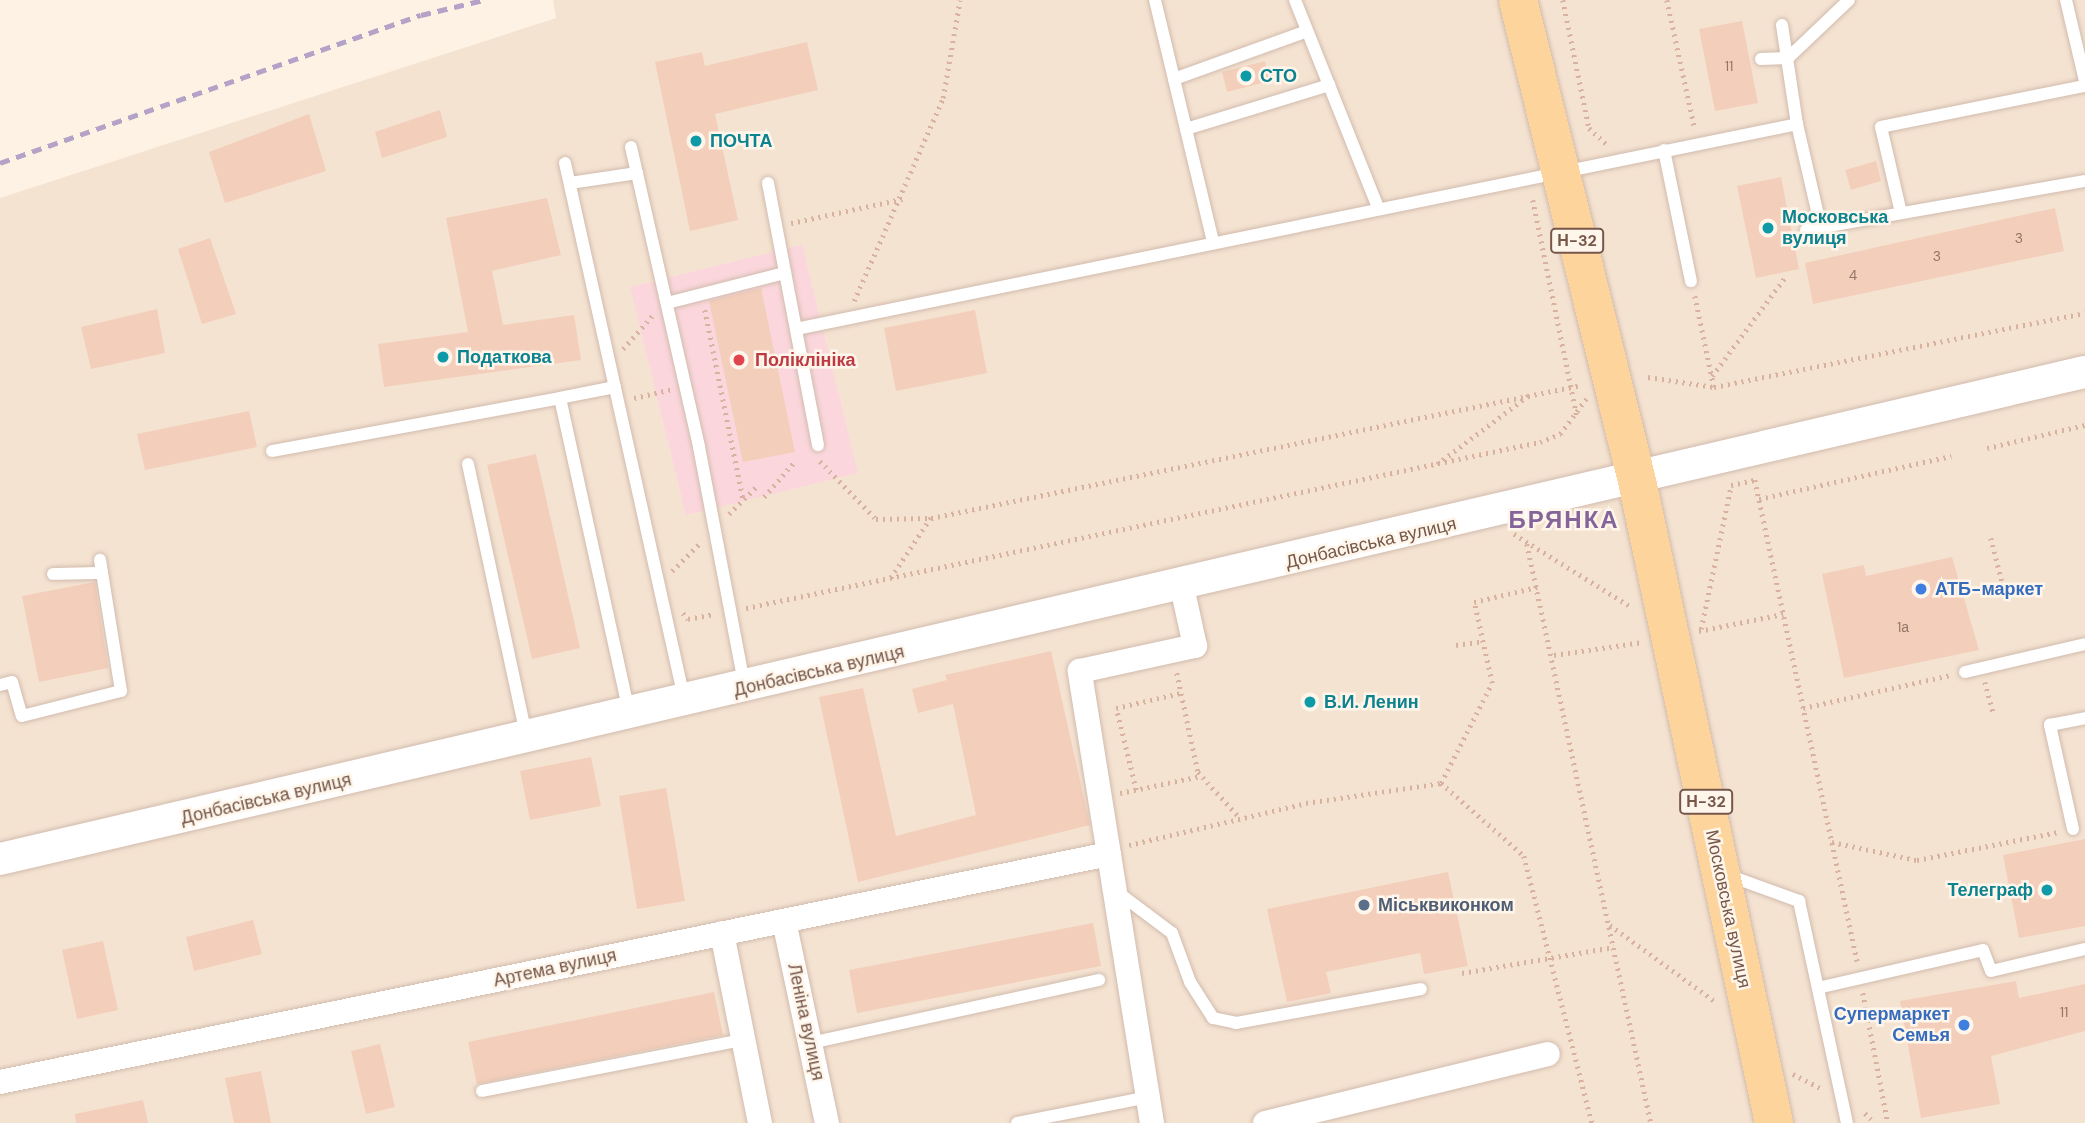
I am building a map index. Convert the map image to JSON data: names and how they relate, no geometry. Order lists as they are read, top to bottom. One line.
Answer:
{"streets":{"main road":["Н-32","Московська вулиця"],"street":["Донбасівська вулиця","Артема вулиця","Леніна вулиця"]},"crossings":[["Донбасівська вулиця","Московська вулиця"],["Артема вулиця","Леніна вулиця"]],"districts":["БРЯНКА"],"places":["СТО","ПОЧТА","Московська вулиця","Податкова","Поліклініка","АТБ-маркет","В.И. Ленин","Телеграф","Міськвиконком","Супермаркет Семья"],"house_numbers":["11","3","3","4","1а","11"]}
